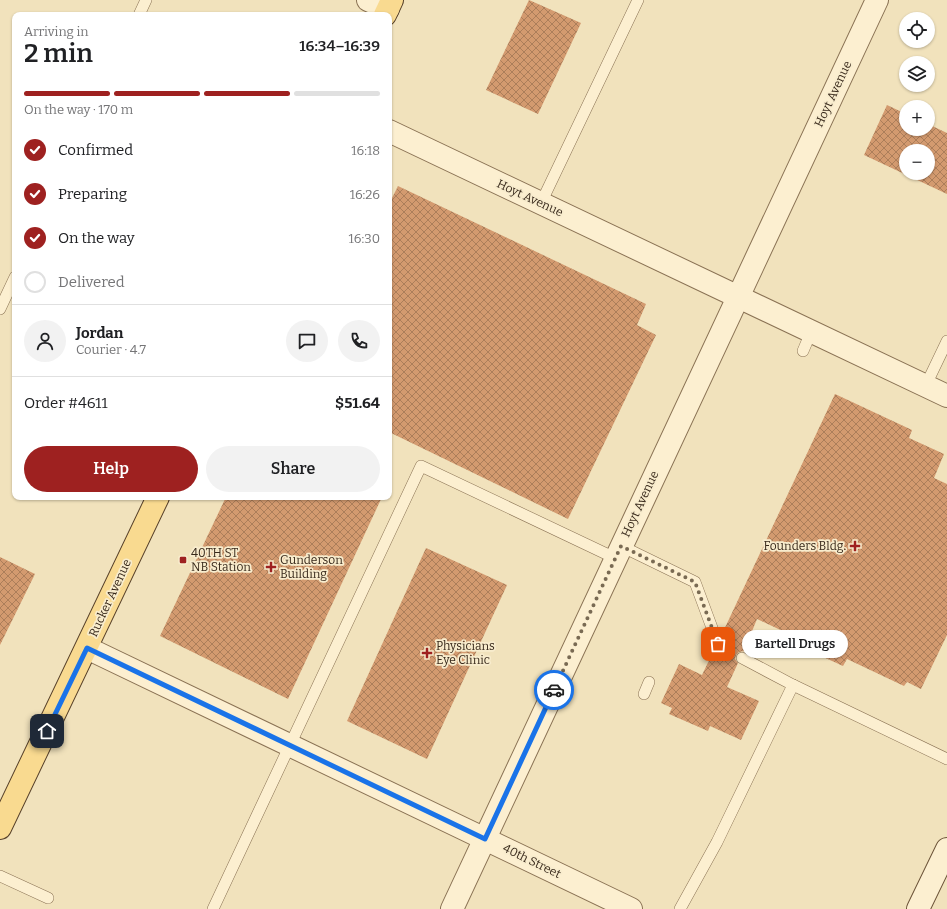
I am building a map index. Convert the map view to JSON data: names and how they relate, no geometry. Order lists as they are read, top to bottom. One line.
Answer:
{"streets":{"main road":["Rucker Avenue"],"street":["Hoyt Avenue","40th Street"]},"crossings":[["Hoyt Avenue","40th Street"],["Rucker Avenue","40th Street"]],"places":{"health":["Founders Bldg.","Gunderson Building","Physicians Eye Clinic"],"transit":["40TH ST NB Station"],"other":["Bartell Drugs"]},"page":{"map_buttons":["+","−"],"heading":["2 min","Arriving in","16:34–16:39"],"panel":["Jordan","Courier · 4.7","Order #4611","$51.64"],"bar":"On the way · 170 m","list":[["Confirmed","16:18"],["Preparing","16:26"],["On the way","16:30"],"Delivered"],"buttons":["Help","Share"],"bubble":"Bartell Drugs"}}
